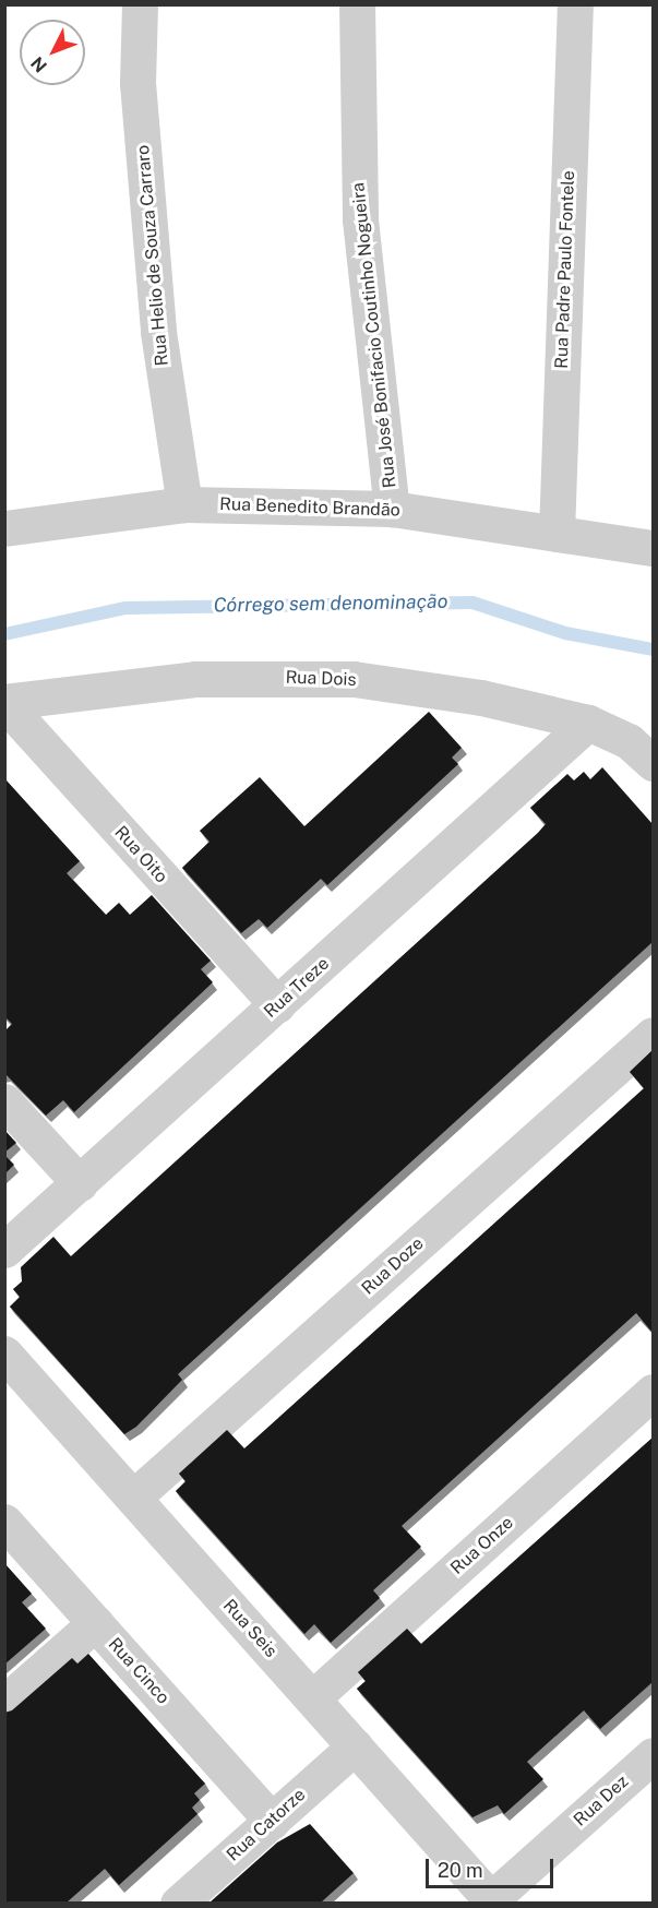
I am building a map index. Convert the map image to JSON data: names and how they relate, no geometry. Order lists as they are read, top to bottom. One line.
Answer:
{"streets":{"street":["Rua Helio de Souza Carraro","Rua Padre Paulo Fontele","Rua José Bonifacio Coutinho Nogueira","Rua Benedito Brandão","Rua Dois","Rua Oito","Rua Treze","Rua Doze","Rua Onze","Rua Seis","Rua Cinco","Rua Dez","Rua Catorze"]},"crossings":[["Rua Helio de Souza Carraro","Rua Benedito Brandão"],["Rua Padre Paulo Fontele","Rua Benedito Brandão"],["Rua José Bonifacio Coutinho Nogueira","Rua Benedito Brandão"],["Rua Dois","Rua Oito"],["Rua Dois","Rua Treze"],["Rua Oito","Rua Treze"],["Rua Doze","Rua Seis"],["Rua Onze","Rua Seis"],["Rua Seis","Rua Dez"],["Rua Seis","Rua Catorze"],["Rua Cinco","Rua Catorze"]],"water":["Córrego sem denominação"],"scale_bar":"20 m","north":"bottom left"}
